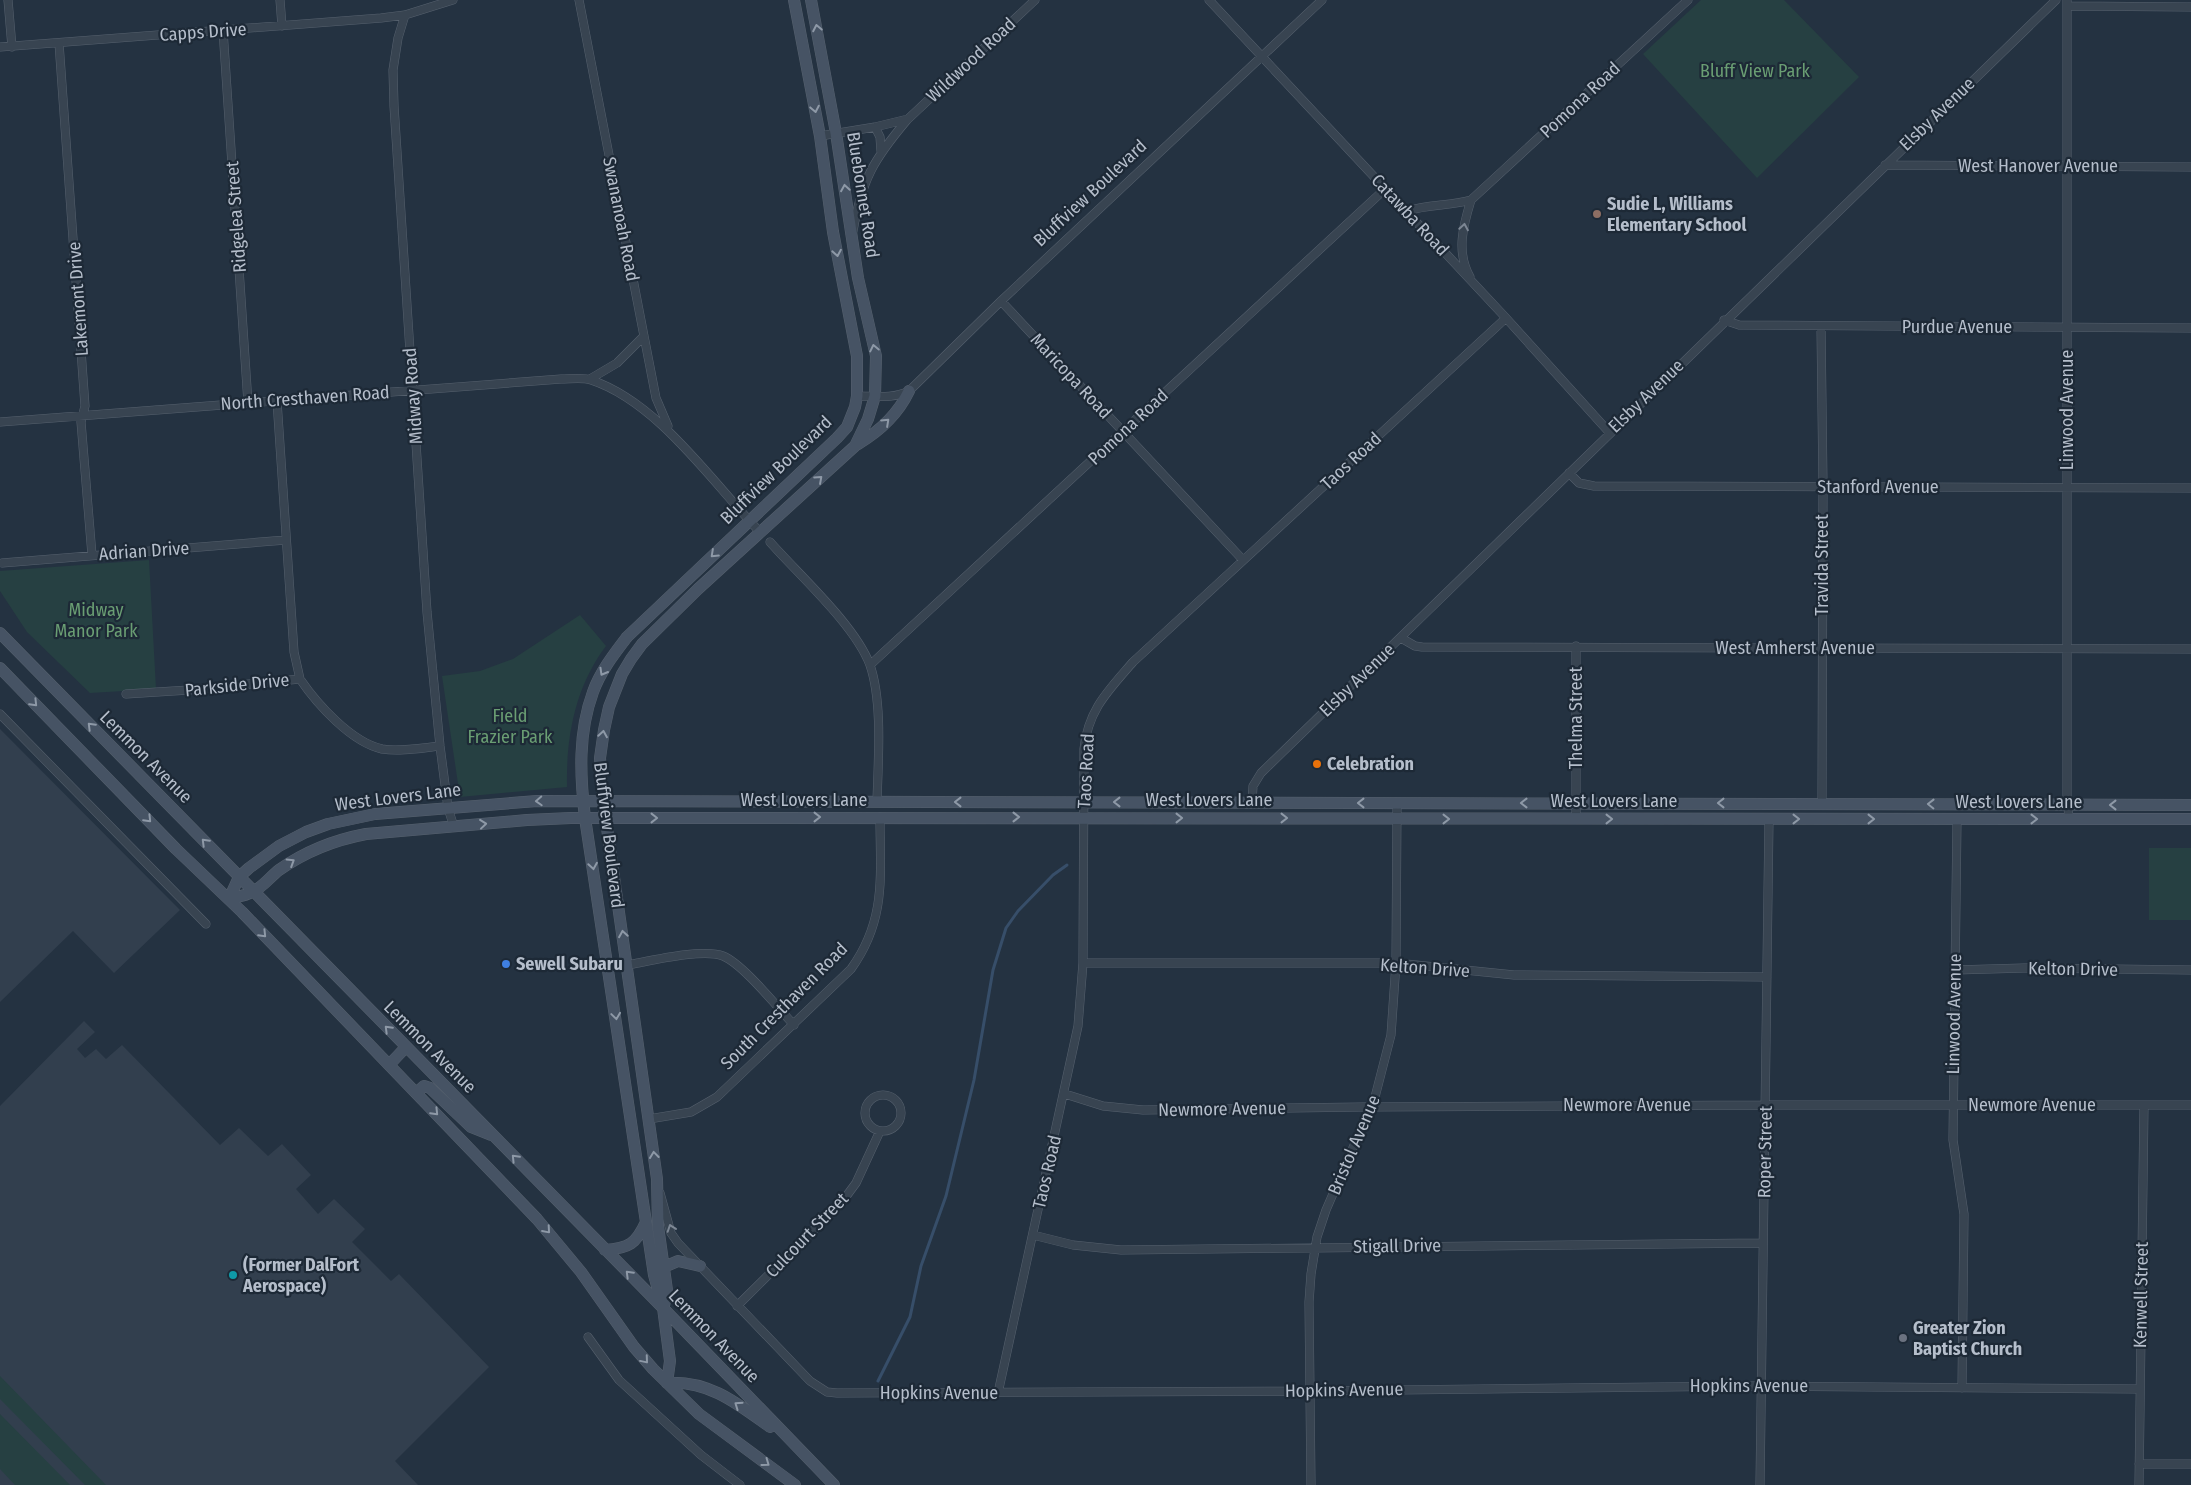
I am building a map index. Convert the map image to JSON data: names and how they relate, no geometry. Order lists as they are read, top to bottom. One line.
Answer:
{"streets":{"main road":["Bluffview Boulevard","Bluebonnet Road","Lemmon Avenue","West Lovers Lane","South Cresthaven Road"],"street":["Capps Drive","Wildwood Road","Pomona Road","Elsby Avenue","West Hanover Avenue","Catawba Road","Ridgelea Street","Swananoah Road","Lakemont Drive","Purdue Avenue","Maricopa Road","Midway Road","North Cresthaven Road","Linwood Avenue","Taos Road","Stanford Avenue","Adrian Drive","Travida Street","West Amherst Avenue","Parkside Drive","Thelma Street","Kelton Drive","Newmore Avenue","Bristol Avenue","Roper Street","Culcourt Street","Stigall Drive","Kenwell Street","Hopkins Avenue"]},"crossings":[["Capps Drive","Ridgelea Street"],["Capps Drive","Lakemont Drive"],["Capps Drive","Midway Road"],["Wildwood Road","Bluebonnet Road"],["Pomona Road","Catawba Road"],["Pomona Road","Maricopa Road"],["Elsby Avenue","West Hanover Avenue"],["Elsby Avenue","Catawba Road"],["Elsby Avenue","Purdue Avenue"],["Elsby Avenue","Stanford Avenue"],["Elsby Avenue","West Amherst Avenue"],["Elsby Avenue","West Lovers Lane"],["West Hanover Avenue","Linwood Avenue"],["Bluffview Boulevard","Bluebonnet Road"],["Bluffview Boulevard","Catawba Road"],["Bluffview Boulevard","Maricopa Road"],["Bluffview Boulevard","North Cresthaven Road"],["Bluffview Boulevard","Lemmon Avenue"],["Bluffview Boulevard","West Lovers Lane"],["Bluffview Boulevard","South Cresthaven Road"],["Bluffview Boulevard","Hopkins Avenue"],["Catawba Road","Taos Road"],["Ridgelea Street","North Cresthaven Road"],["Swananoah Road","North Cresthaven Road"],["Lakemont Drive","North Cresthaven Road"],["Lakemont Drive","Adrian Drive"],["Purdue Avenue","Linwood Avenue"],["Purdue Avenue","Travida Street"],["Maricopa Road","Taos Road"],["Midway Road","North Cresthaven Road"],["Midway Road","Parkside Drive"],["Midway Road","West Lovers Lane"],["Linwood Avenue","Stanford Avenue"],["Linwood Avenue","West Amherst Avenue"],["Linwood Avenue","West Lovers Lane"],["Linwood Avenue","Kelton Drive"],["Linwood Avenue","Newmore Avenue"],["Linwood Avenue","Hopkins Avenue"],["Taos Road","West Lovers Lane"],["Taos Road","Kelton Drive"],["Taos Road","Newmore Avenue"],["Taos Road","Stigall Drive"],["Taos Road","Hopkins Avenue"],["Stanford Avenue","Travida Street"],["Travida Street","West Amherst Avenue"],["Travida Street","West Lovers Lane"],["West Amherst Avenue","Thelma Street"],["Thelma Street","West Lovers Lane"],["Lemmon Avenue","West Lovers Lane"],["West Lovers Lane","South Cresthaven Road"],["West Lovers Lane","Bristol Avenue"],["West Lovers Lane","Roper Street"],["Kelton Drive","Bristol Avenue"],["Kelton Drive","Roper Street"],["Newmore Avenue","Bristol Avenue"],["Newmore Avenue","Roper Street"],["Newmore Avenue","Kenwell Street"],["Bristol Avenue","Stigall Drive"],["Bristol Avenue","Hopkins Avenue"],["Roper Street","Stigall Drive"],["Roper Street","Hopkins Avenue"],["Culcourt Street","Hopkins Avenue"],["Kenwell Street","Hopkins Avenue"]],"parks":["Bluff View Park","Midway Manor Park","Field Frazier Park"],"places":["Sudie L, Williams Elementary School","Celebration","Sewell Subaru","(Former DalFort Aerospace)","Greater Zion Baptist Church"]}
